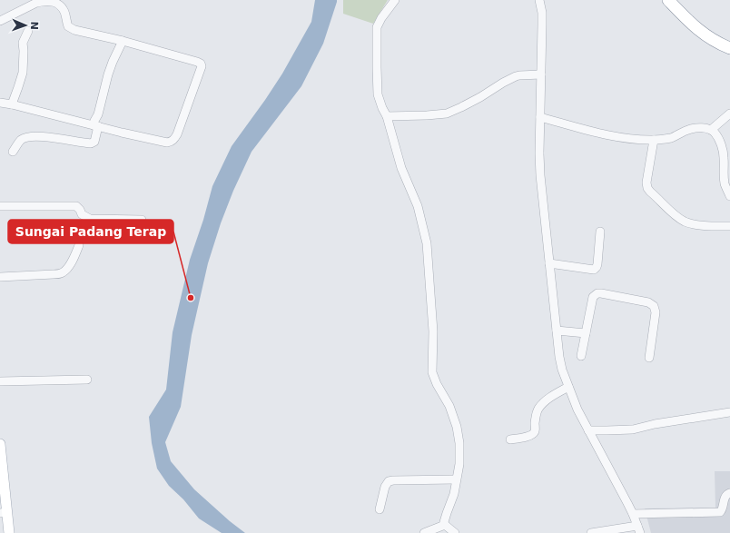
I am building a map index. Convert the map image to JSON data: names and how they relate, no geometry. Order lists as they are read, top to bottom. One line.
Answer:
{"places":["Sungai Padang Terap"],"north":"right"}
